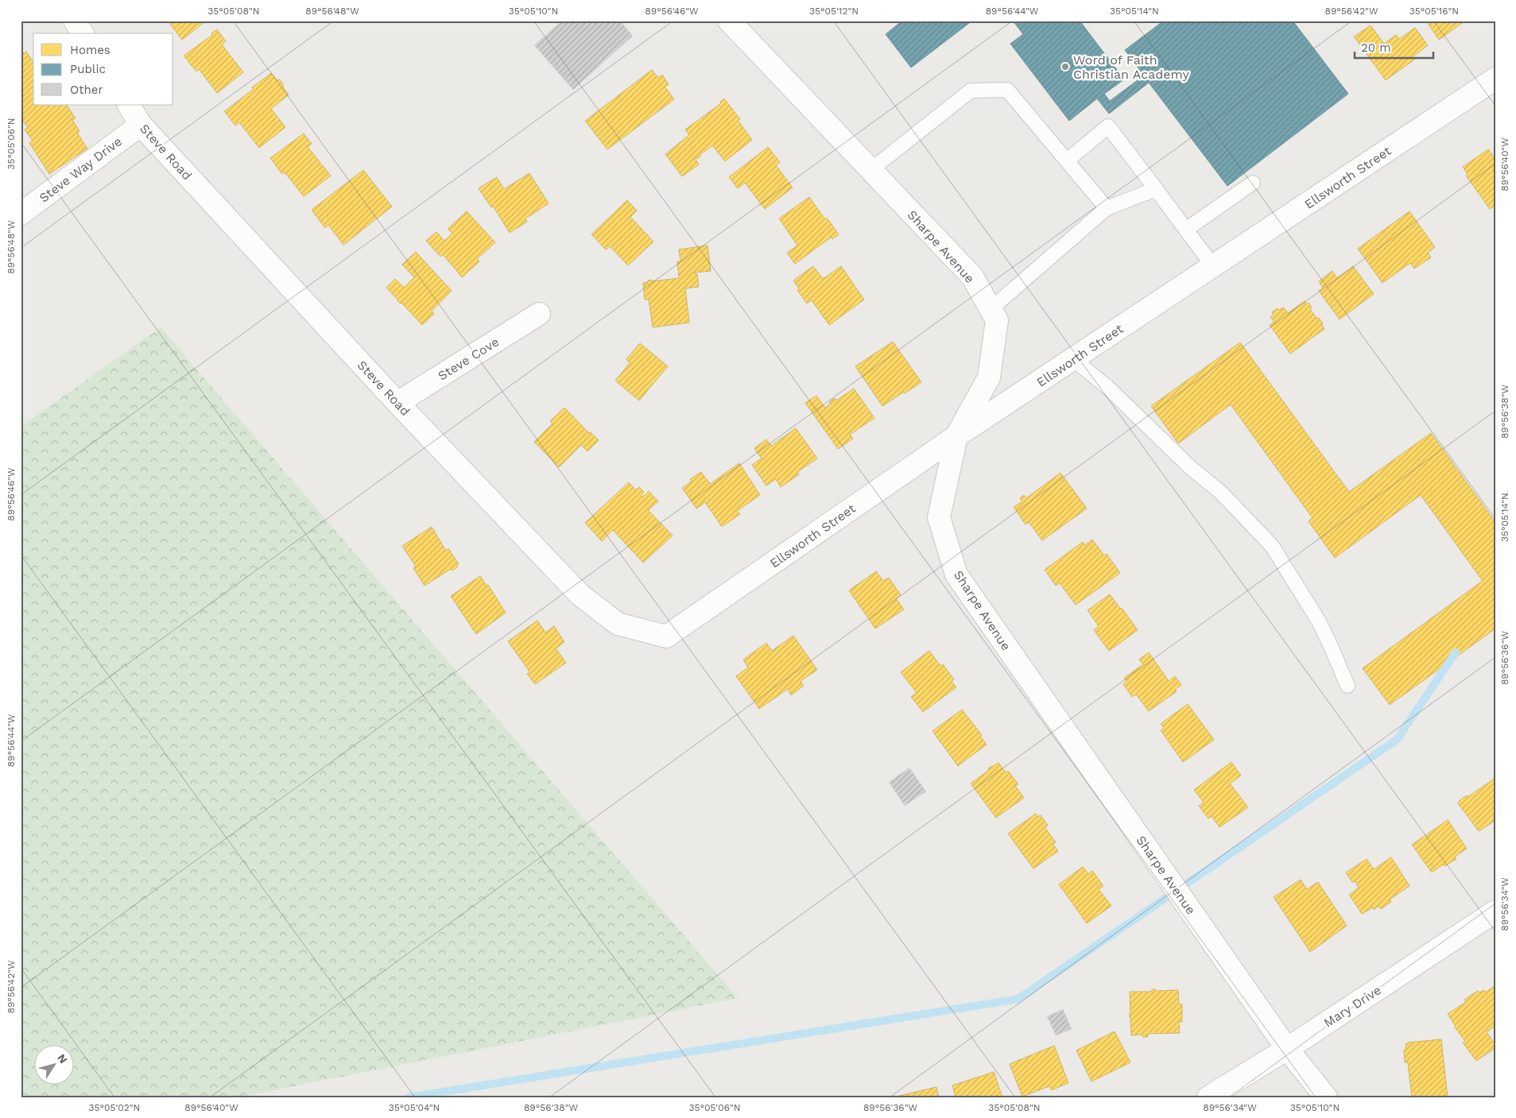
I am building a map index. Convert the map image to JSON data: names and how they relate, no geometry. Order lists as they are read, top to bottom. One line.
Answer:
{"streets":{"street":["Steve Road","Steve Way Drive","Ellsworth Street","Sharpe Avenue","Steve Cove","Mary Drive"]},"crossings":[["Steve Road","Steve Way Drive"],["Steve Road","Ellsworth Street"],["Steve Road","Steve Cove"],["Ellsworth Street","Sharpe Avenue"],["Sharpe Avenue","Mary Drive"]],"places":["Word of Faith Christian Academy"],"legend":["Homes","Public","Other"],"scale_bar":"20 m","north":"top right","coordinates":["35°05'08\"N","89°56'48\"W","35°05'10\"N","89°56'46\"W","35°05'12\"N","89°56'44\"W","35°05'14\"N","89°56'42\"W","35°05'16\"N","35°05'06\"N","89°56'40\"W","89°56'38\"W","89°56'36\"W","89°56'34\"W","35°05'02\"N","35°05'04\"N"]}
